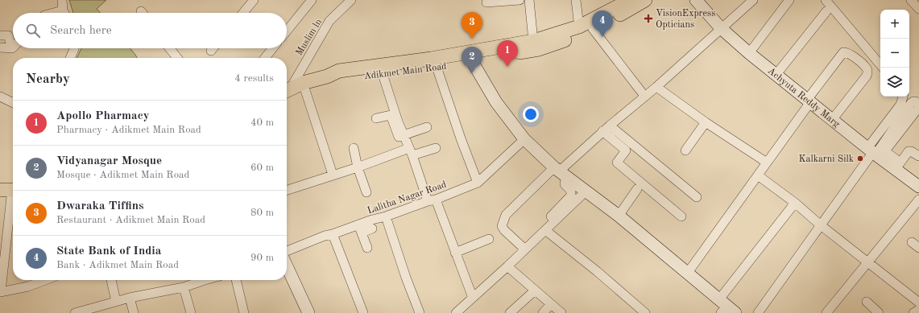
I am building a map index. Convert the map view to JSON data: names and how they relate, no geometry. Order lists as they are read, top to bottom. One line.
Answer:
{"streets":{"main road":["Adikmet Main Road"],"street":["Muslim ln","Achyuta Reddy Marg","Lalitha Nagar Road"]},"places":{"health":["VisionExpress Opticians"],"other":["Kalkarni Silk"]},"page":{"map_buttons":["+","−"],"pins":["4","3","1","2"],"search":"Search here","heading":["Nearby","4 results"],"list":[{"mark":"1","name":"Apollo Pharmacy","note":"Pharmacy · Adikmet Main Road","value":"40 m"},{"mark":"2","name":"Vidyanagar Mosque","note":"Mosque · Adikmet Main Road","value":"60 m"},{"mark":"3","name":"Dwaraka Tiffins","note":"Restaurant · Adikmet Main Road","value":"80 m"},{"mark":"4","name":"State Bank of India","note":"Bank · Adikmet Main Road","value":"90 m"}]}}
